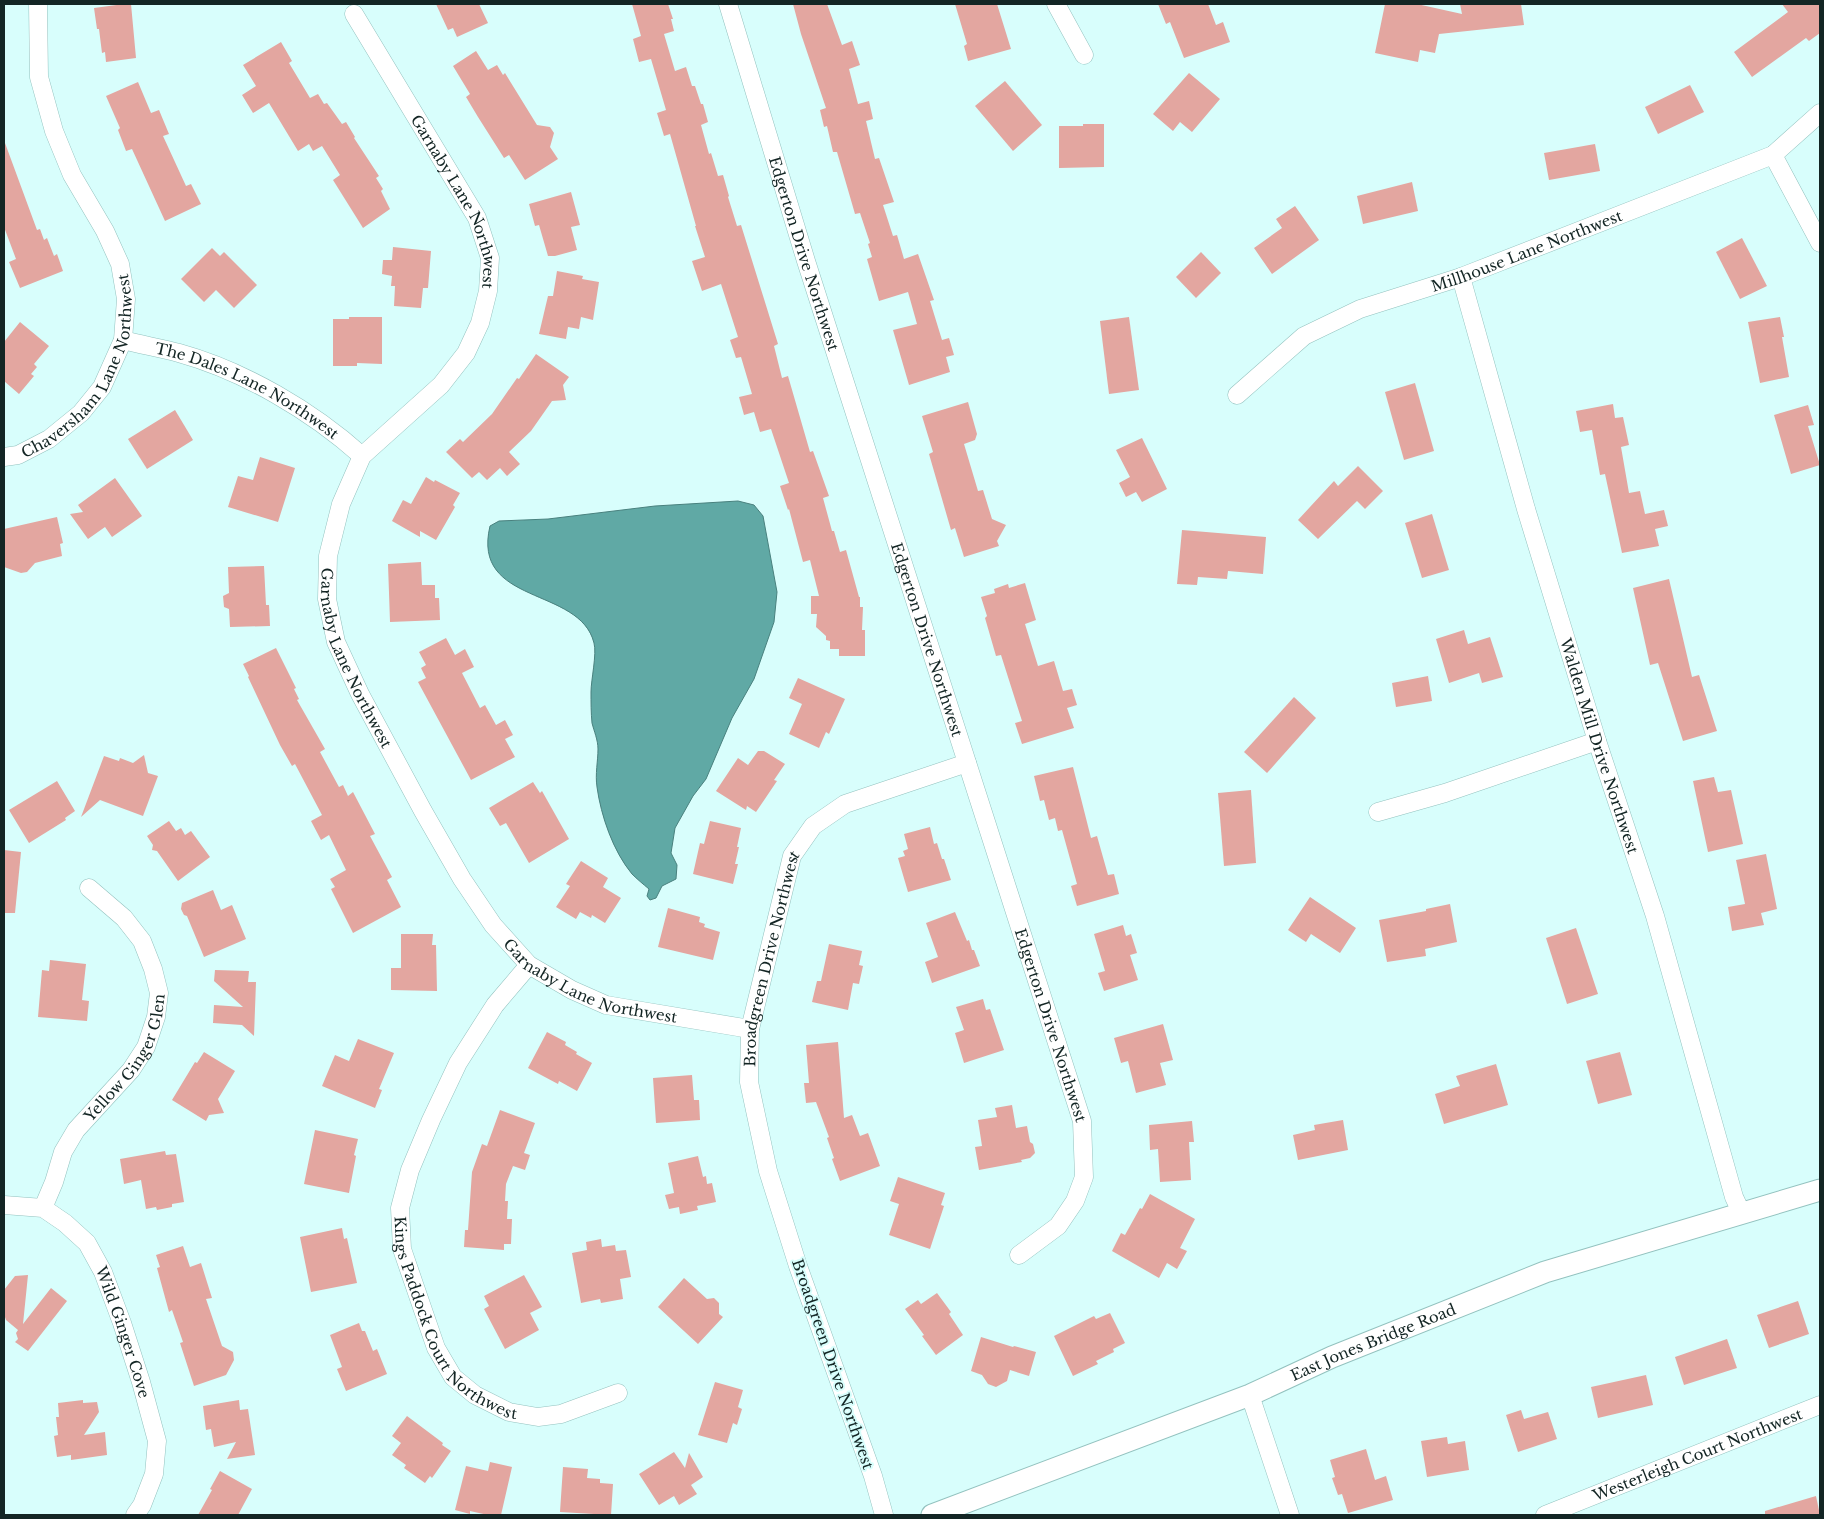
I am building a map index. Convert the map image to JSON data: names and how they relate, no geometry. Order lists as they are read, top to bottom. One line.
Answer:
{"streets":{"street":["Garnaby Lane Northwest","Millhouse Lane Northwest","Edgerton Drive Northwest","Chaversham Lane Northwest","The Dales Lane Northwest","Walden Mill Drive Northwest","Broadgreen Drive Northwest","Yellow Ginger Glen","Kings Paddock Court Northwest","Wild Ginger Cove","East Jones Bridge Road","Westerleigh Court Northwest"]},"crossings":[["Garnaby Lane Northwest","The Dales Lane Northwest"],["Garnaby Lane Northwest","Broadgreen Drive Northwest"],["Garnaby Lane Northwest","Kings Paddock Court Northwest"],["Millhouse Lane Northwest","Walden Mill Drive Northwest"],["Edgerton Drive Northwest","Broadgreen Drive Northwest"],["Chaversham Lane Northwest","The Dales Lane Northwest"],["Walden Mill Drive Northwest","East Jones Bridge Road"],["Yellow Ginger Glen","Wild Ginger Cove"]]}
